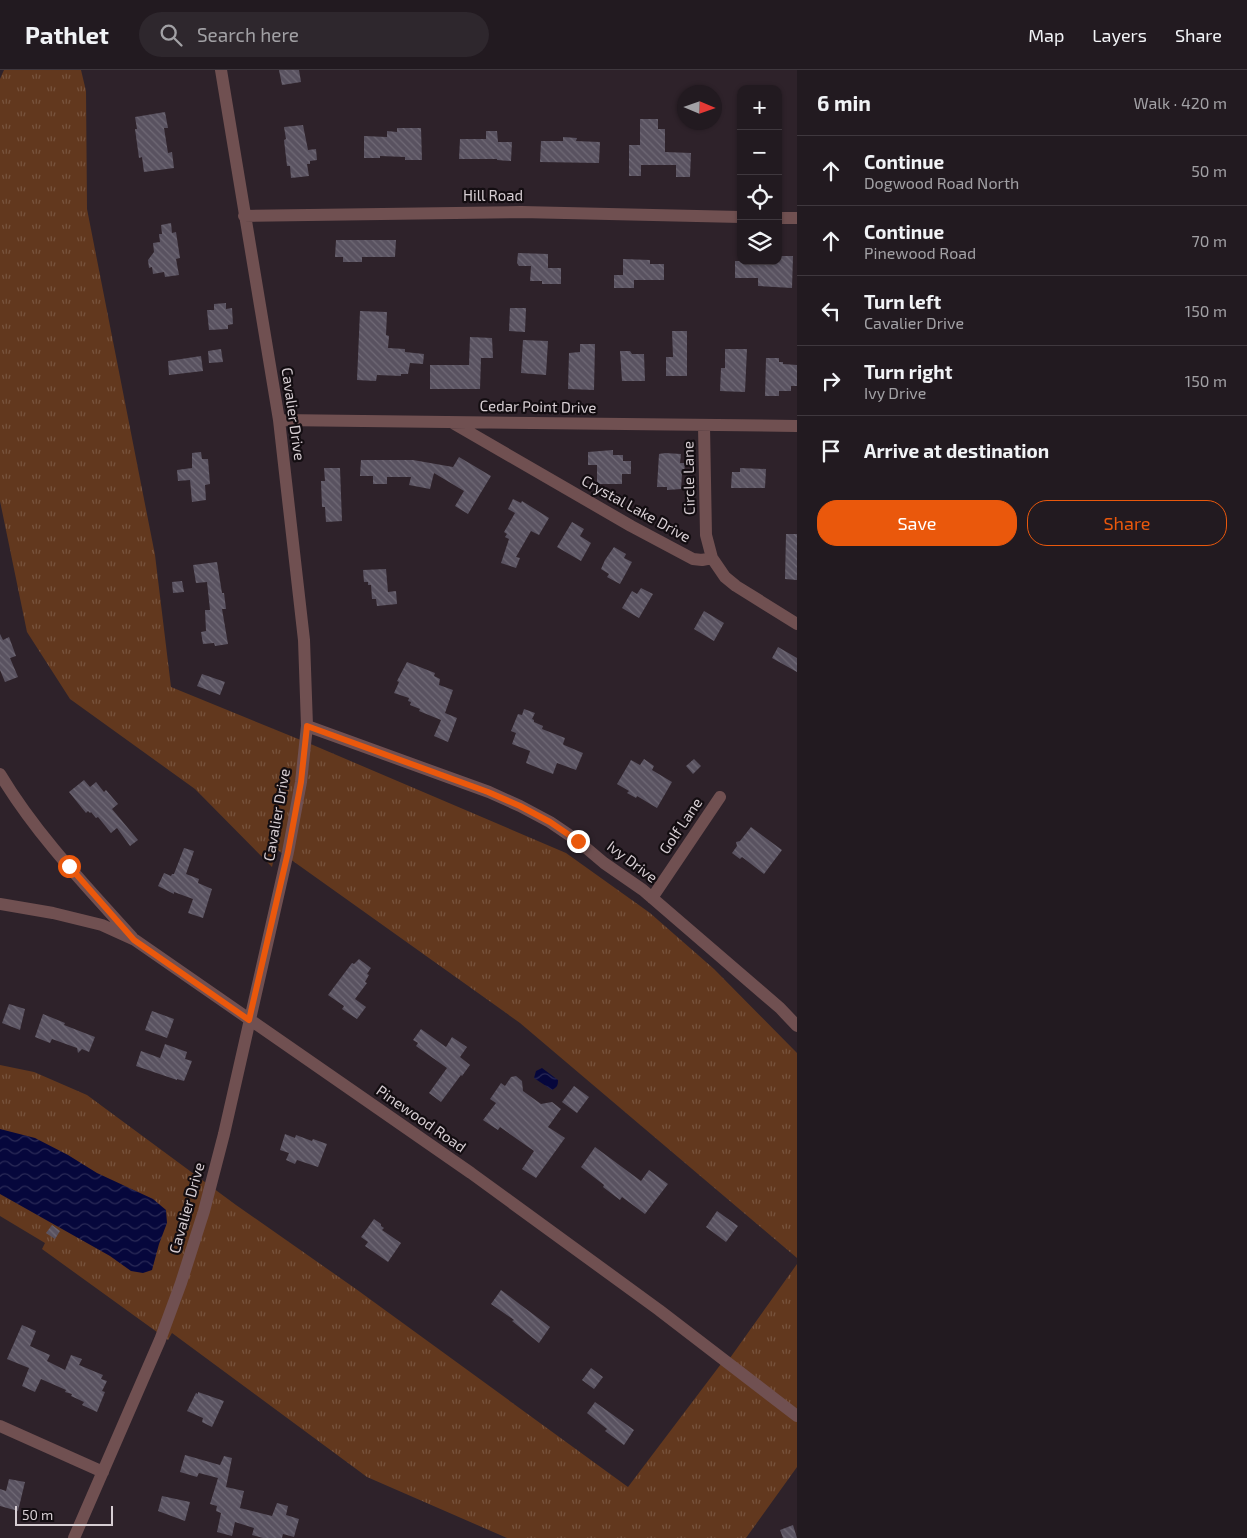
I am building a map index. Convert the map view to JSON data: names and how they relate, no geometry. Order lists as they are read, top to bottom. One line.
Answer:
{"streets":{"street":["Hill Road","Cedar Point Drive","Cavalier Drive","Circle Lane","Crystal Lake Drive","Golf Lane","Ivy Drive","Pinewood Road"]},"crossings":[["Hill Road","Cavalier Drive"],["Cedar Point Drive","Cavalier Drive"],["Cedar Point Drive","Circle Lane"],["Cedar Point Drive","Crystal Lake Drive"],["Cavalier Drive","Ivy Drive"],["Cavalier Drive","Pinewood Road"],["Circle Lane","Crystal Lake Drive"],["Golf Lane","Ivy Drive"]],"scale_bar":"50 m","north":"right","page":{"header":"Pathlet","search":"Search here","nav":["Map","Layers","Share"],"heading":["6 min","Walk · 420 m"],"map_buttons":["+","−"],"list":[["Continue","Dogwood Road North","50 m"],["Continue","Pinewood Road","70 m"],["Turn left","Cavalier Drive","150 m"],["Turn right","Ivy Drive","150 m"],"Arrive at destination"],"buttons":["Save","Share"],"scale":"50 m"}}
